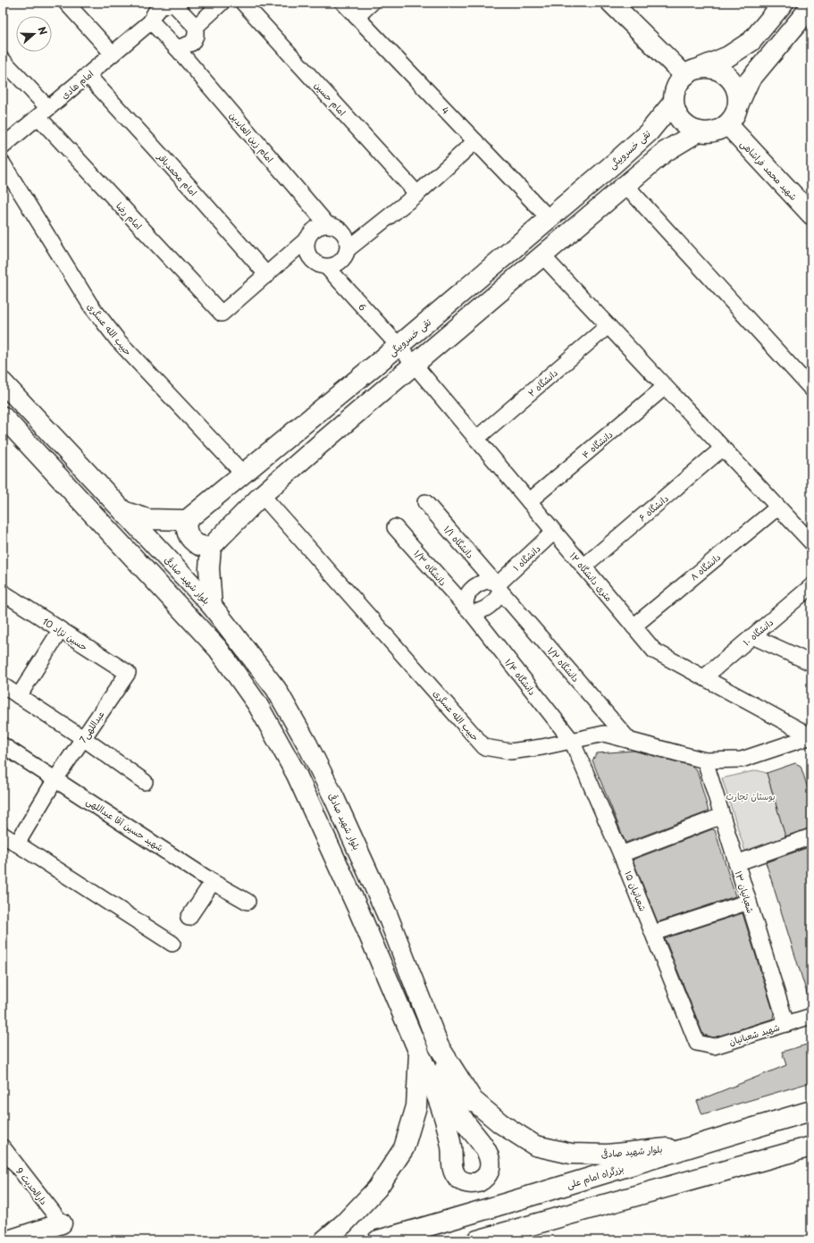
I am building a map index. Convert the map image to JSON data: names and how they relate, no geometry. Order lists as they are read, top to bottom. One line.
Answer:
{"streets":{"main road":["تقی خسروبیگی","شهید محمد فراشاهی","بلوار شهید صادقی","بزرگراه امام علی"],"street":["امام هادی","امام حسین","4","امام زین العابدین","امام محمدباقر","امام رضا","6","حبیب الله عسگری","دانشگاه ۲","دانشگاه ۴","دانشگاه ۶","دانشگاه ۱/۱","دانشگاه ۱","دانشگاه ۸","دانشگاه ۱/۳","۱۲ متری دانشگاه","دانشگاه ۱۰","حسین نژاد 10","دانشگاه ۱/۲","دانشگاه ۱/۴","عبداللهی7","شهید حسین آقا عبداللهی","شعبانیان ۱۵","شعبانیان ۱۳","شهید شعبانیان","دارالحدیث 9"]},"crossings":[["امام هادی","امام زین العابدین"],["امام هادی","امام محمدباقر"],["امام هادی","امام رضا"],["4","تقی خسروبیگی"],["امام زین العابدین","6"],["تقی خسروبیگی","شهید محمد فراشاهی"],["تقی خسروبیگی","6"],["تقی خسروبیگی","حبیب الله عسگری"],["امام محمدباقر","امام رضا"],["6","۱۲ متری دانشگاه"],["حبیب الله عسگری","۱۲ متری دانشگاه"],["حبیب الله عسگری","دانشگاه ۱/۲"],["حبیب الله عسگری","دانشگاه ۱/۴"],["حبیب الله عسگری","شعبانیان ۱۵"],["حبیب الله عسگری","شعبانیان ۱۳"],["دانشگاه ۲","۱۲ متری دانشگاه"],["دانشگاه ۴","۱۲ متری دانشگاه"],["دانشگاه ۶","۱۲ متری دانشگاه"],["دانشگاه ۱/۱","دانشگاه ۱"],["دانشگاه ۱/۱","دانشگاه ۱/۳"],["دانشگاه ۱/۱","دانشگاه ۱/۲"],["دانشگاه ۱/۱","دانشگاه ۱/۴"],["دانشگاه ۱","دانشگاه ۱/۳"],["دانشگاه ۱","۱۲ متری دانشگاه"],["دانشگاه ۱","دانشگاه ۱/۲"],["دانشگاه ۱","دانشگاه ۱/۴"],["دانشگاه ۸","۱۲ متری دانشگاه"],["دانشگاه ۱/۳","دانشگاه ۱/۲"],["دانشگاه ۱/۳","دانشگاه ۱/۴"],["۱۲ متری دانشگاه","دانشگاه ۱۰"],["بلوار شهید صادقی","بزرگراه امام علی"],["حسین نژاد 10","عبداللهی7"],["دانشگاه ۱/۲","دانشگاه ۱/۴"],["دانشگاه ۱/۴","شعبانیان ۱۵"],["عبداللهی7","شهید حسین آقا عبداللهی"],["شعبانیان ۱۵","شهید شعبانیان"],["شعبانیان ۱۳","شهید شعبانیان"]],"parks":["بوستان تجارت"],"north":"right"}
